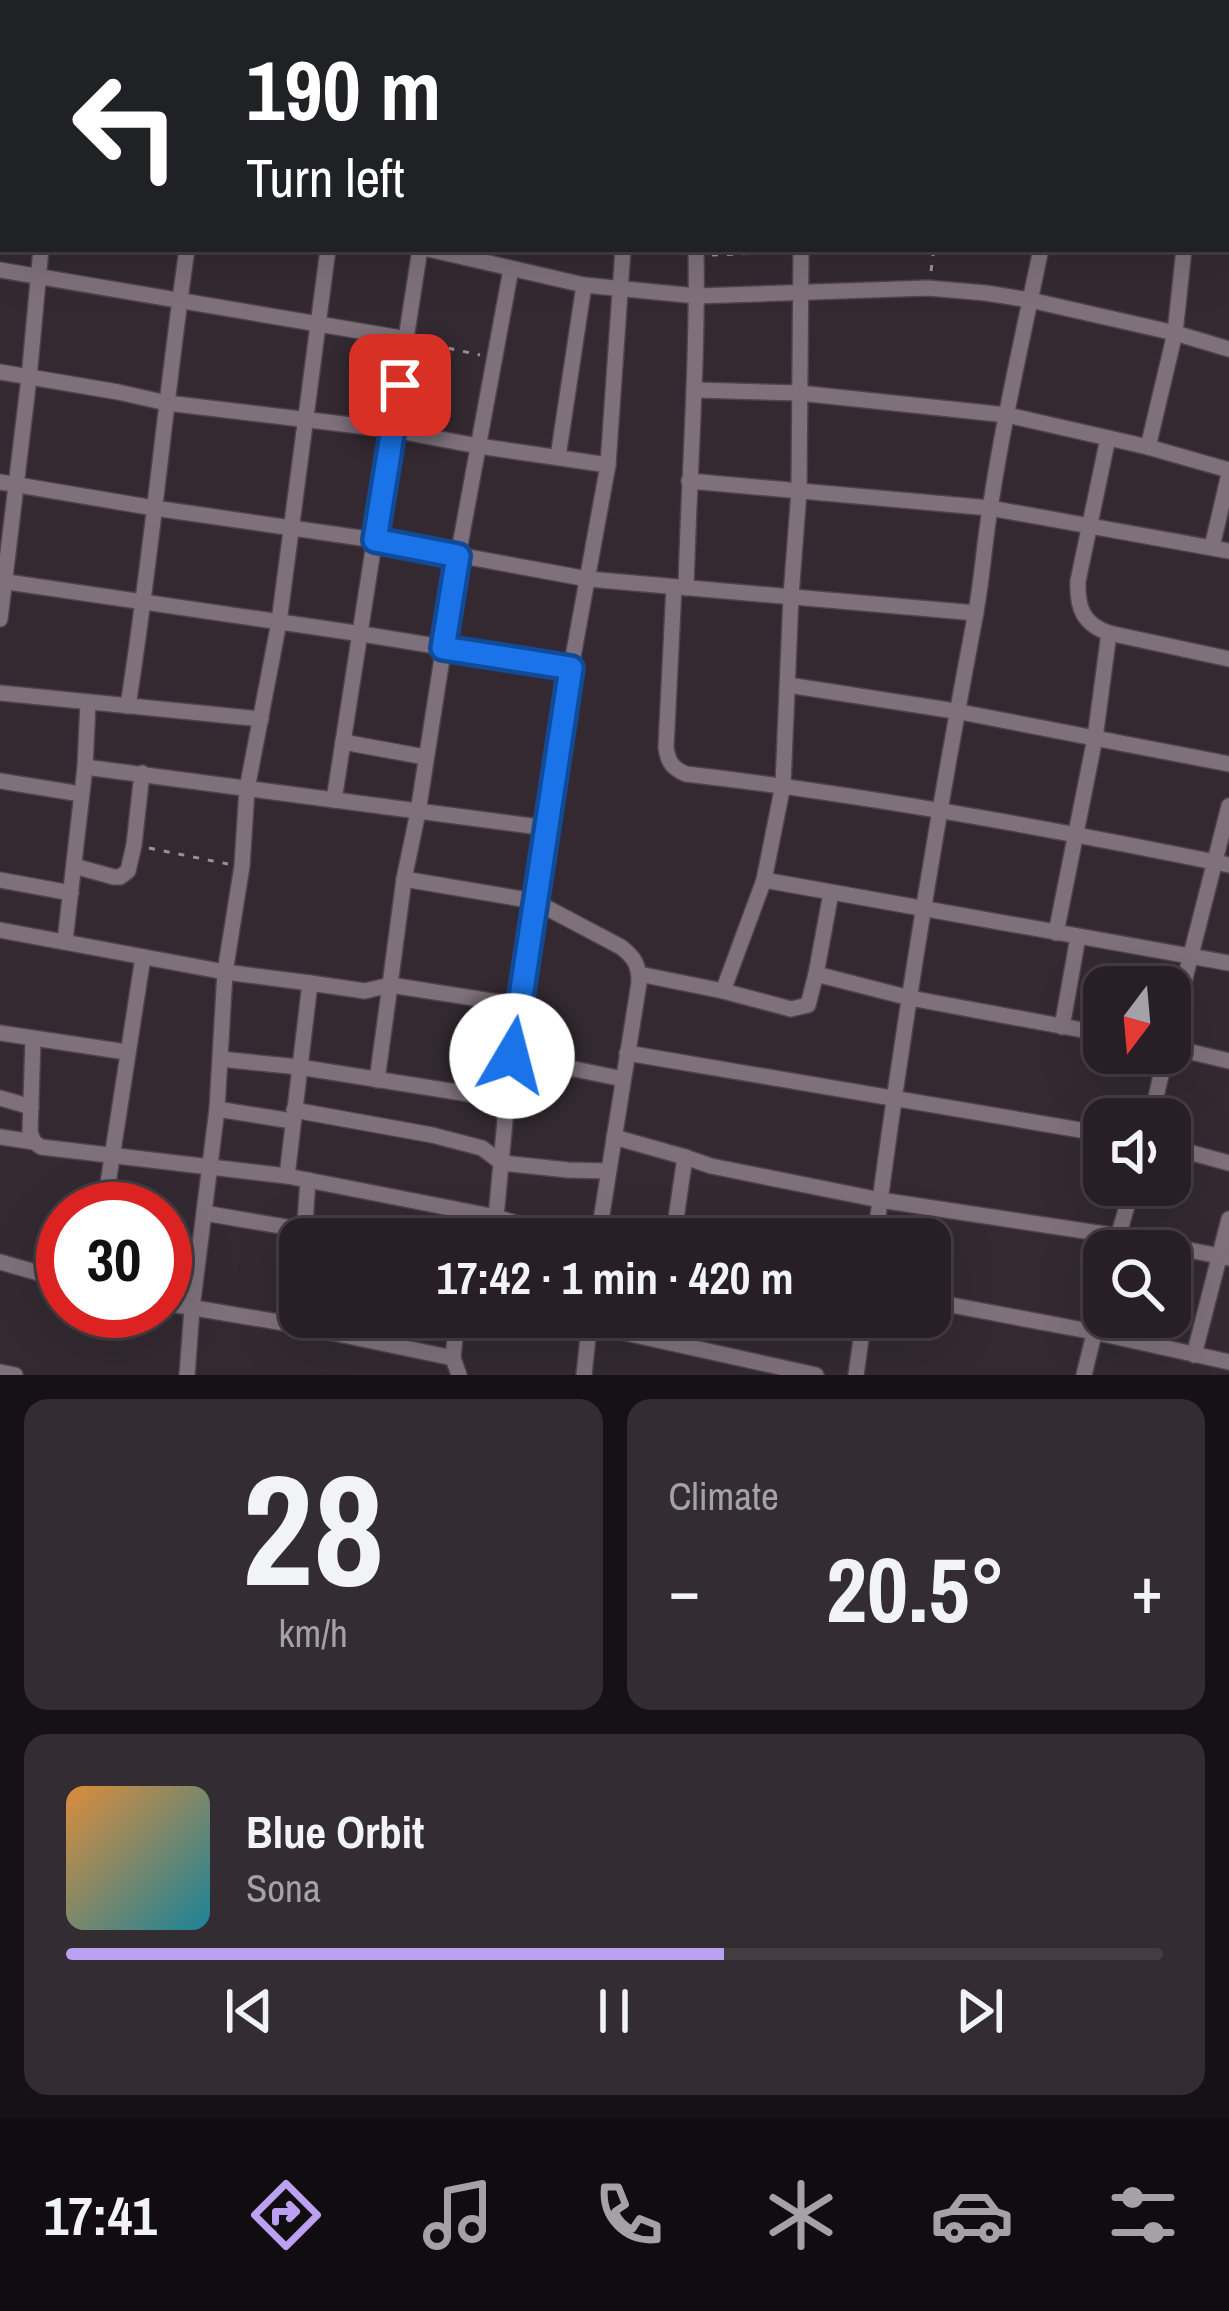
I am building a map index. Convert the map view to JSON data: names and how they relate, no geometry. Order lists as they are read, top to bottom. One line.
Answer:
{"north":"bottom","page":{"turn":["190 m","Turn left"],"limit":"30","trip":"17:42 · 1 min · 420 m","tile":[["28","km/h"],"Climate"],"heat":["−","20.5°","+"],"song":["Blue Orbit","Sona"],"tabs":"17:41"}}
